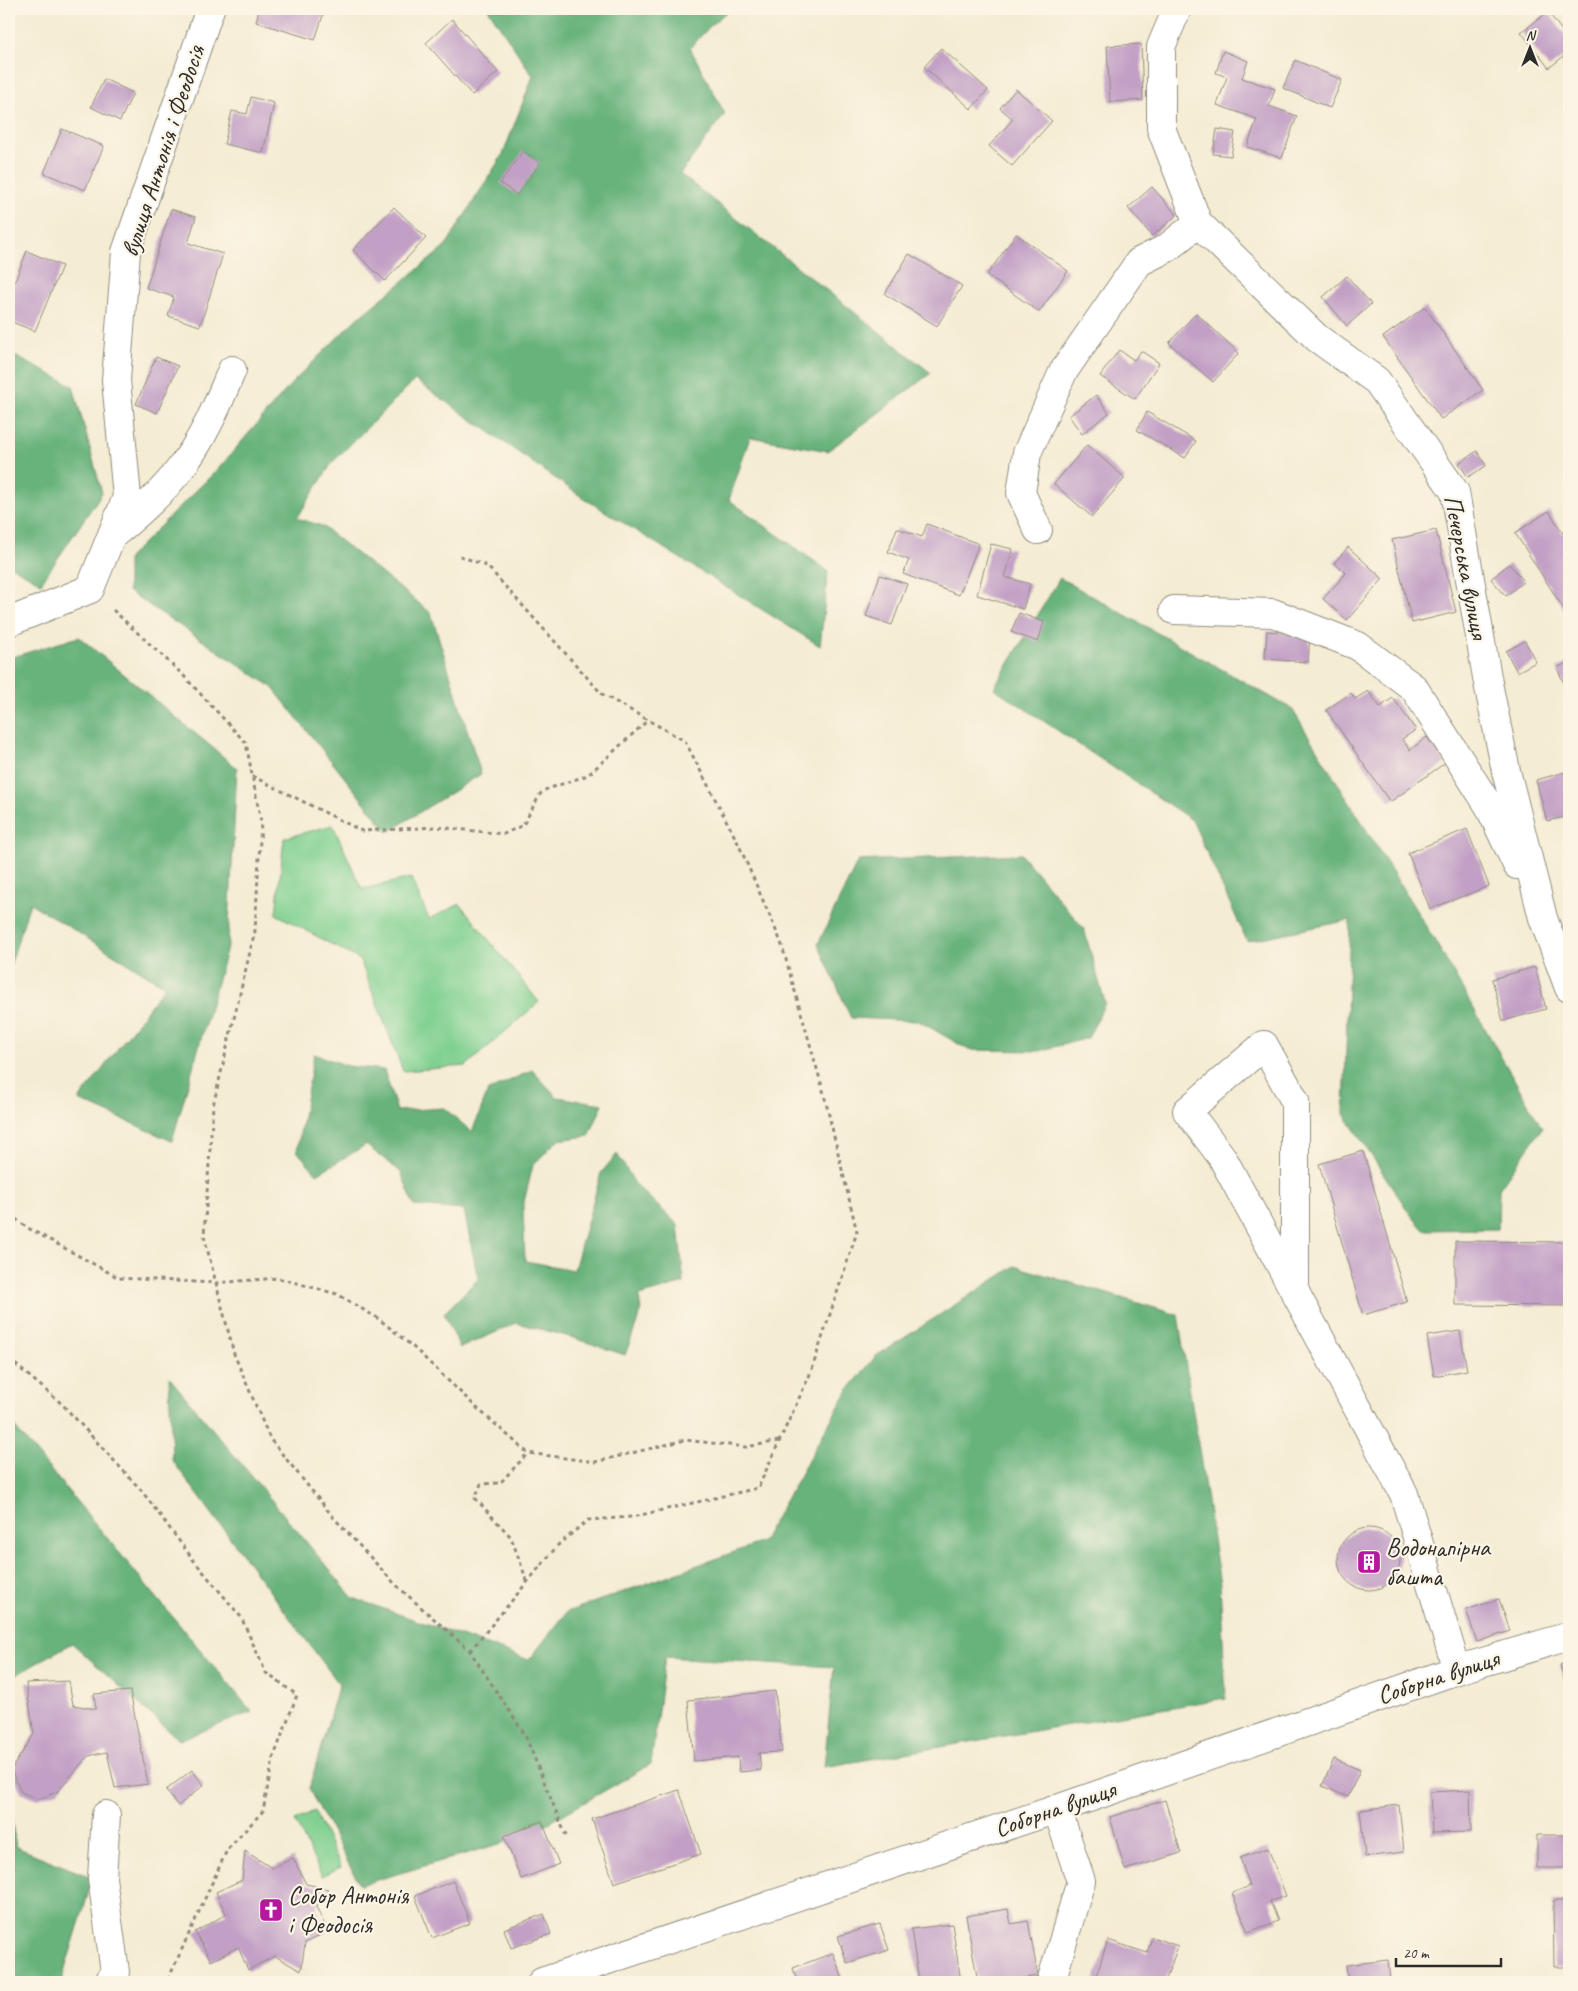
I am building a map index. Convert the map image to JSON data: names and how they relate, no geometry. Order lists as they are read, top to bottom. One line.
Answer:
{"streets":{"street":["вулиця Антонія і Феодосія","Печерська вулиця","Соборна вулиця"]},"places":{"building":["Водонапірна башта"],"church":["Собор Антонія і Феодосія"]},"scale_bar":"20 m","north":"top"}
